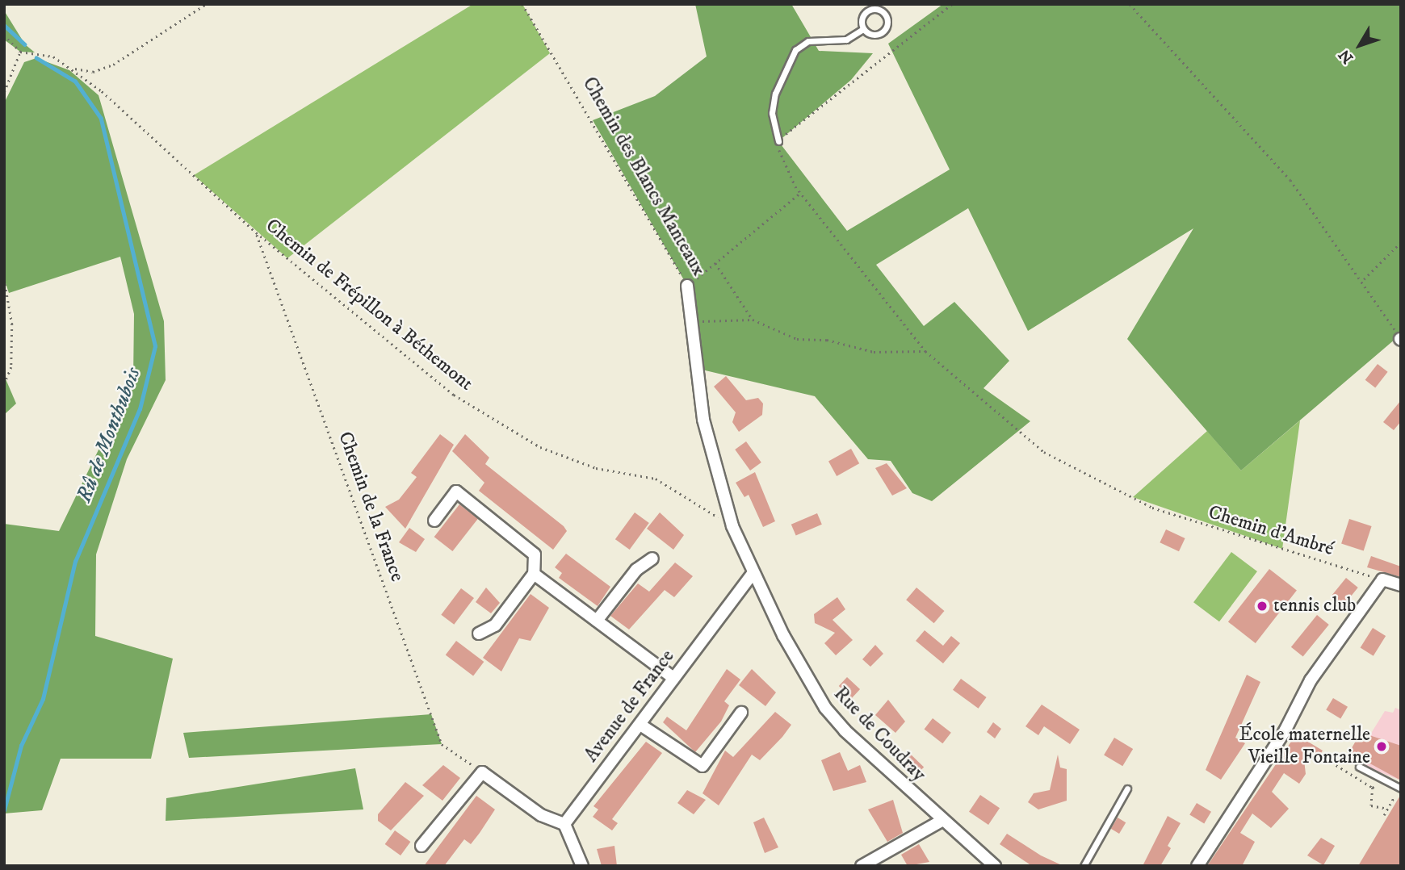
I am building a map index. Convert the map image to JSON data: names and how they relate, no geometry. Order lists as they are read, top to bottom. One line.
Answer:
{"streets":{"street":["Chemin des Blancs Manteaux","Avenue de France","Rue de Coudray"],"path":["Chemin de Frépillon à Béthemont","Chemin de la France","Chemin d'Ambré"]},"crossings":[["Chemin des Blancs Manteaux","Chemin de Frépillon à Béthemont"],["Chemin des Blancs Manteaux","Avenue de France"],["Chemin des Blancs Manteaux","Rue de Coudray"],["Chemin de Frépillon à Béthemont","Chemin de la France"],["Avenue de France","Rue de Coudray"]],"water":["Rû de Monthubois"],"places":["tennis club","École maternelle Vieille Fontaine"],"north":"bottom left"}
